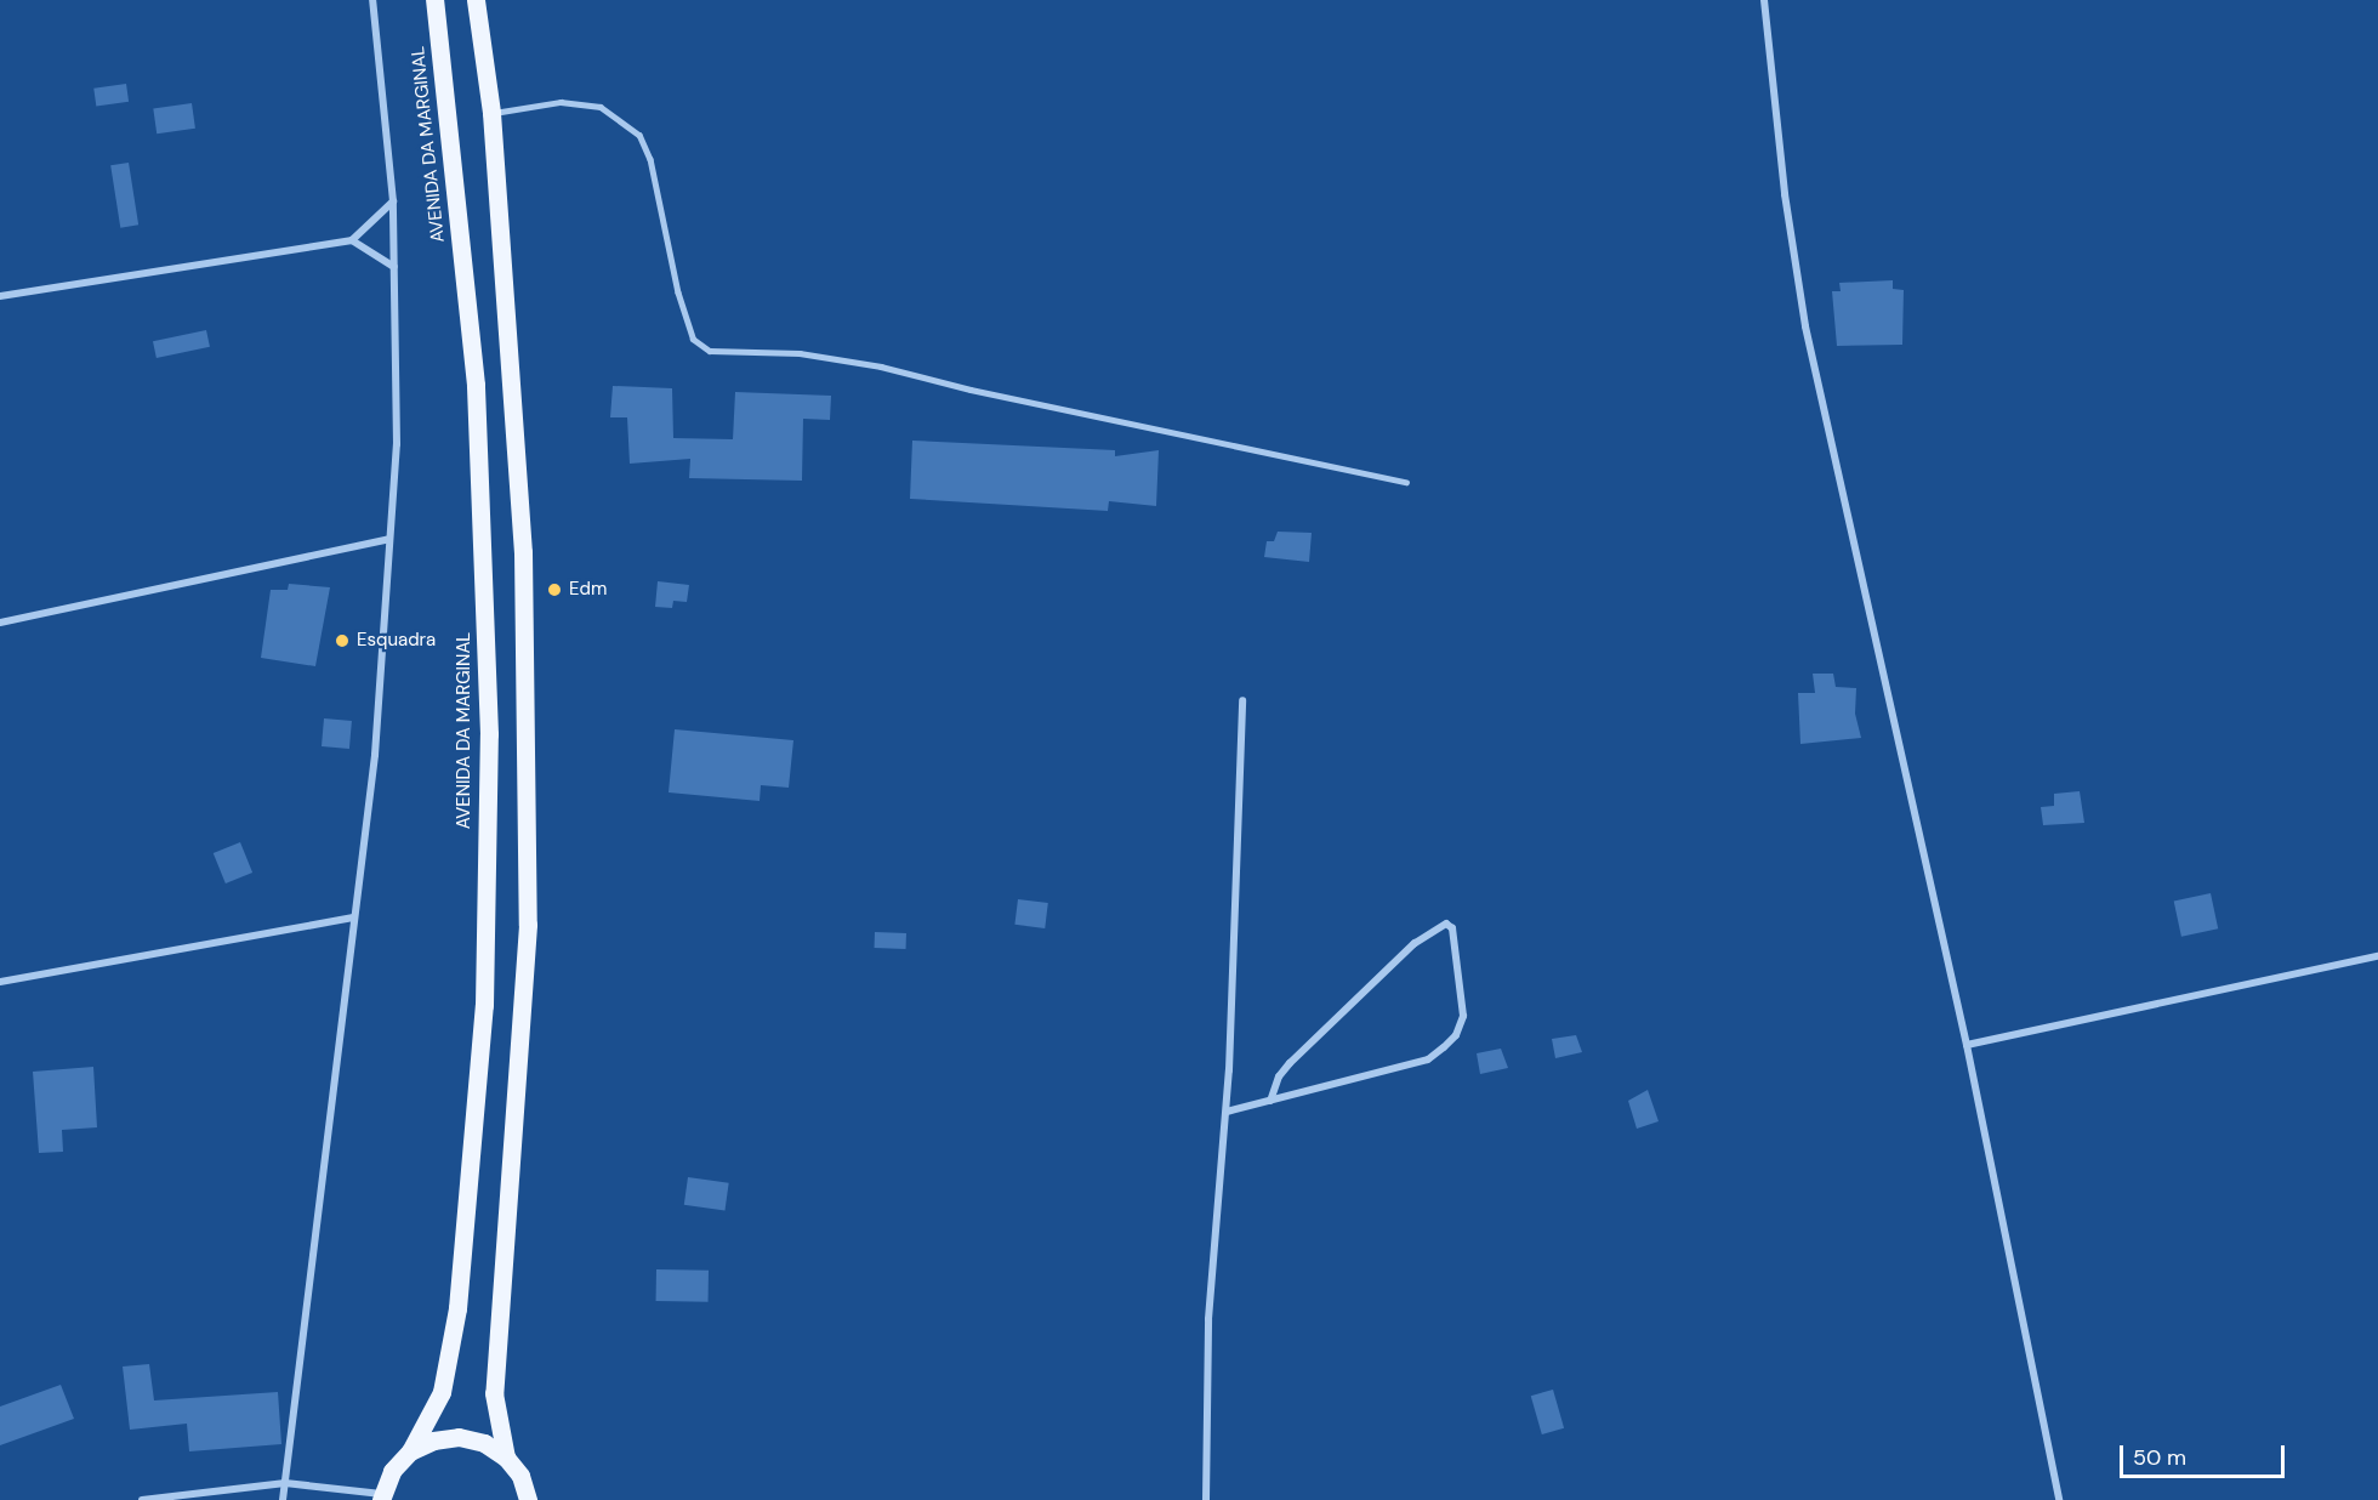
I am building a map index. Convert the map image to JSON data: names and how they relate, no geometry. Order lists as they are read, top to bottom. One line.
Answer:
{"streets":{"main road":["AVENIDA DA MARGINAL"]},"places":["Edm","Esquadra"],"scale_bar":"50 m"}
